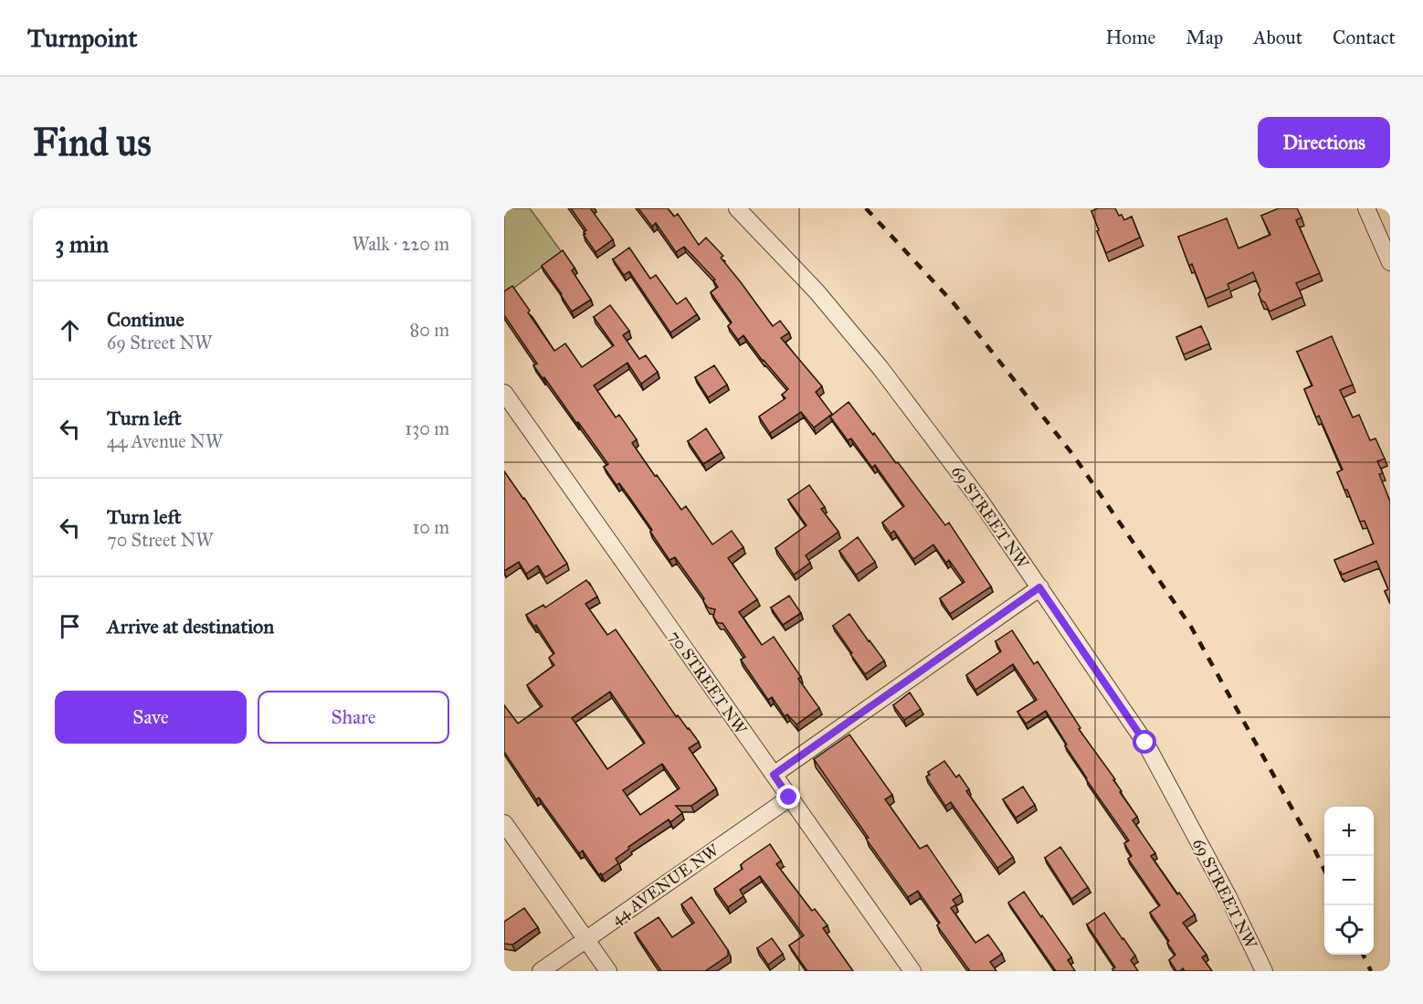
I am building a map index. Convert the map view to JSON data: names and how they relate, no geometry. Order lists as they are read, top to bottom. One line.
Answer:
{"streets":{"street":["69 STREET NW","70 STREET NW","44 AVENUE NW"]},"crossings":[["70 STREET NW","44 AVENUE NW"]],"page":{"header":"Turnpoint","nav":["Home","Map","About","Contact"],"buttons":["Directions",["Save","Share"]],"title":"Find us","heading":["3 min","Walk · 220 m"],"list":[["Continue","69 Street NW","80 m"],["Turn left","44 Avenue NW","130 m"],["Turn left","70 Street NW","10 m"],"Arrive at destination"],"map_buttons":["+","−"]}}
